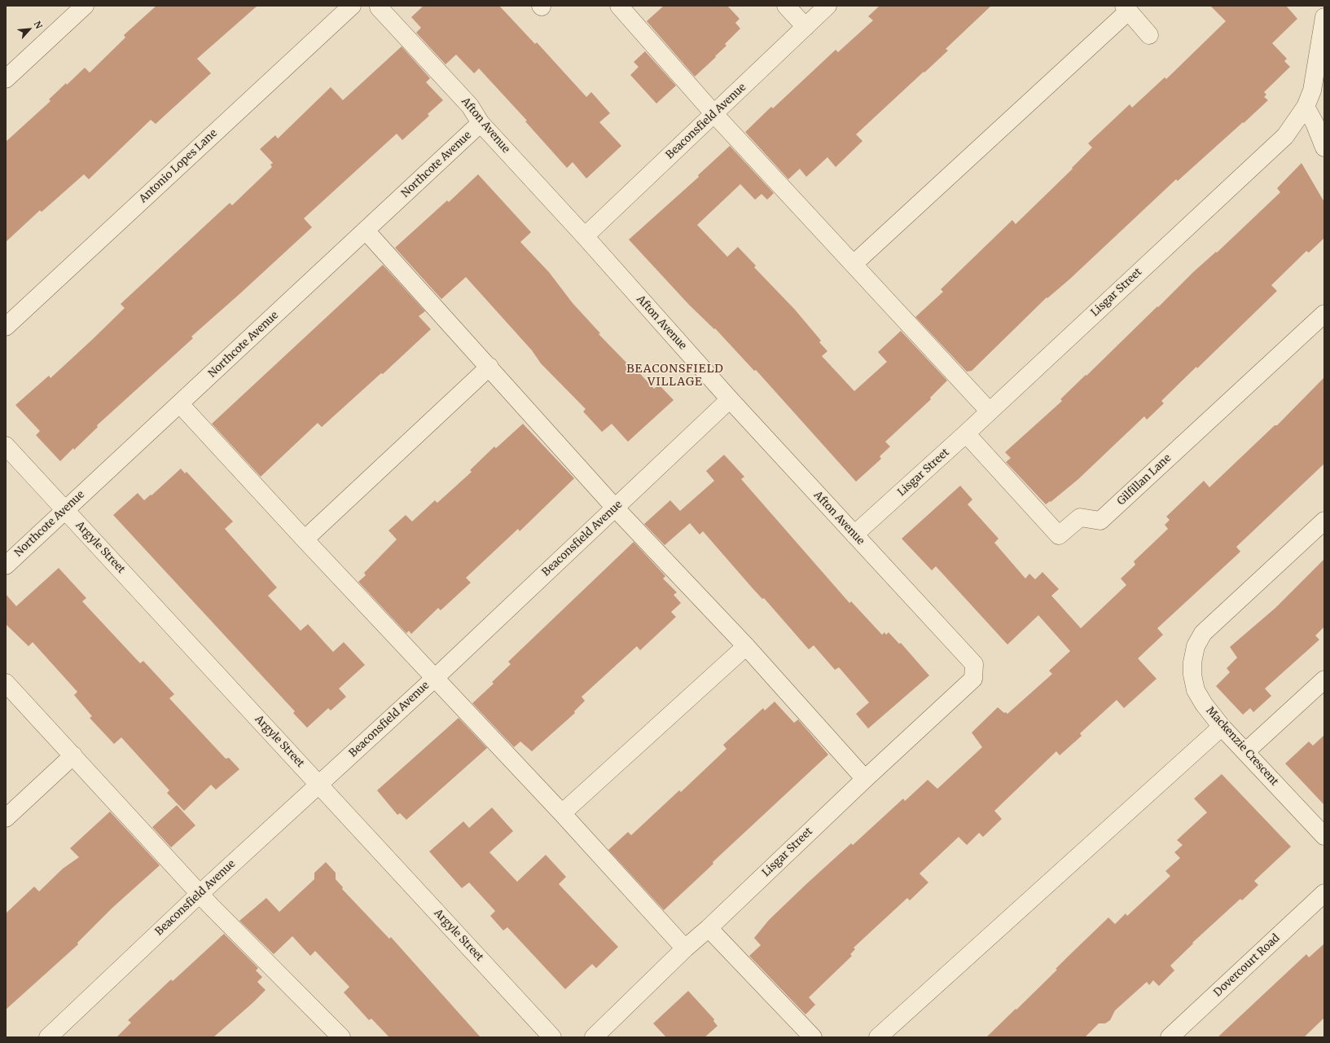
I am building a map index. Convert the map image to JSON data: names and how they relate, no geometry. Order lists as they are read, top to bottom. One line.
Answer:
{"streets":{"street":["Beaconsfield Avenue","Afton Avenue","Northcote Avenue","Antonio Lopes Lane","Lisgar Street","Gilfillan Lane","Argyle Street","Mackenzie Crescent","Dovercourt Road"]},"crossings":[["Beaconsfield Avenue","Afton Avenue"],["Beaconsfield Avenue","Argyle Street"],["Afton Avenue","Northcote Avenue"],["Afton Avenue","Lisgar Street"],["Northcote Avenue","Argyle Street"],["Lisgar Street","Gilfillan Lane"]],"districts":["BEACONSFIELD VILLAGE"],"north":"top right"}
